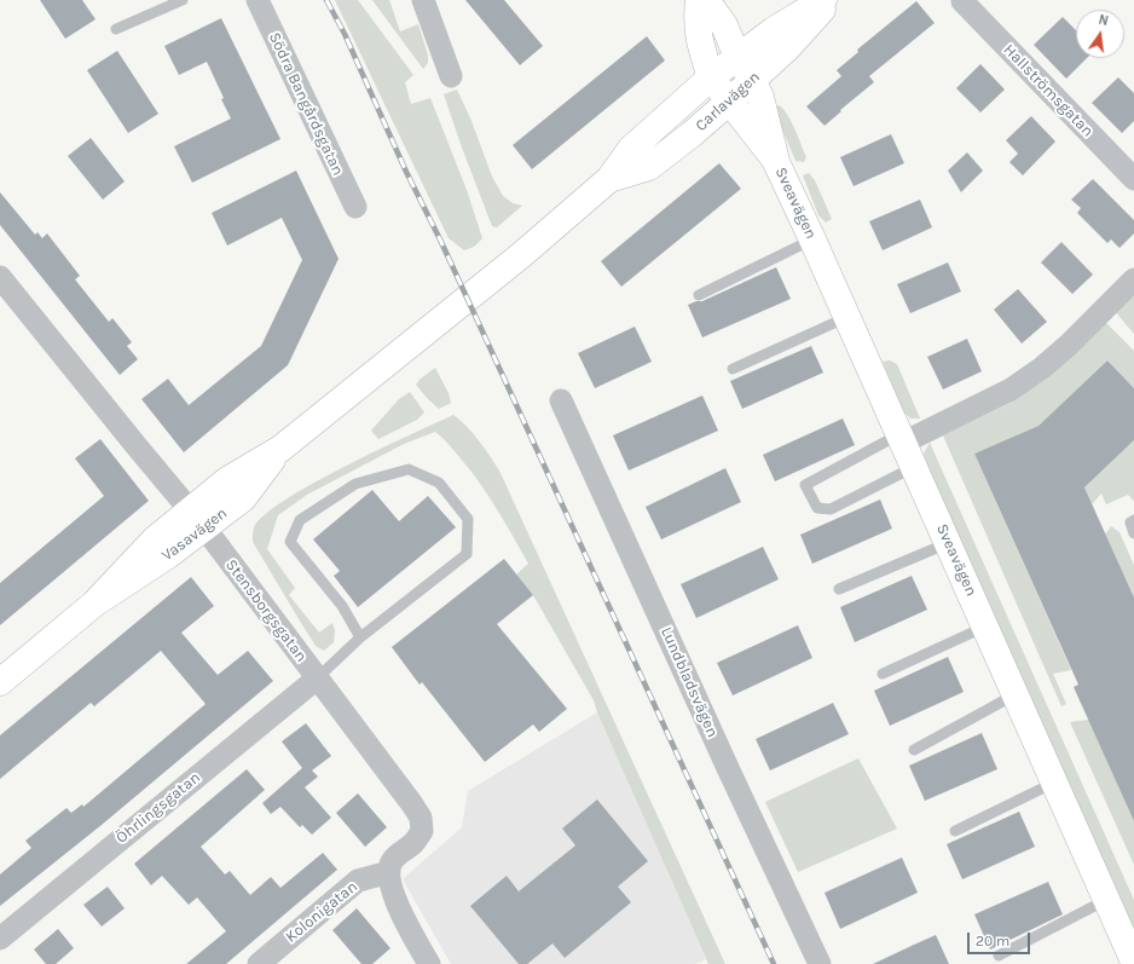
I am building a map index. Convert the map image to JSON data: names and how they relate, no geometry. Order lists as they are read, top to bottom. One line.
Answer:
{"streets":{"main road":["Carlavägen","Sveavägen","Vasavägen"],"street":["Hallströmsgatan","Södra Bangårdsgatan","Stensborgsgatan","Lundbladsvägen","Öhrlingsgatan","Kolonigatan"]},"crossings":[["Carlavägen","Sveavägen"],["Carlavägen","Vasavägen"],["Vasavägen","Stensborgsgatan"],["Stensborgsgatan","Öhrlingsgatan"],["Stensborgsgatan","Kolonigatan"]],"scale_bar":"20 m","north":"top"}
